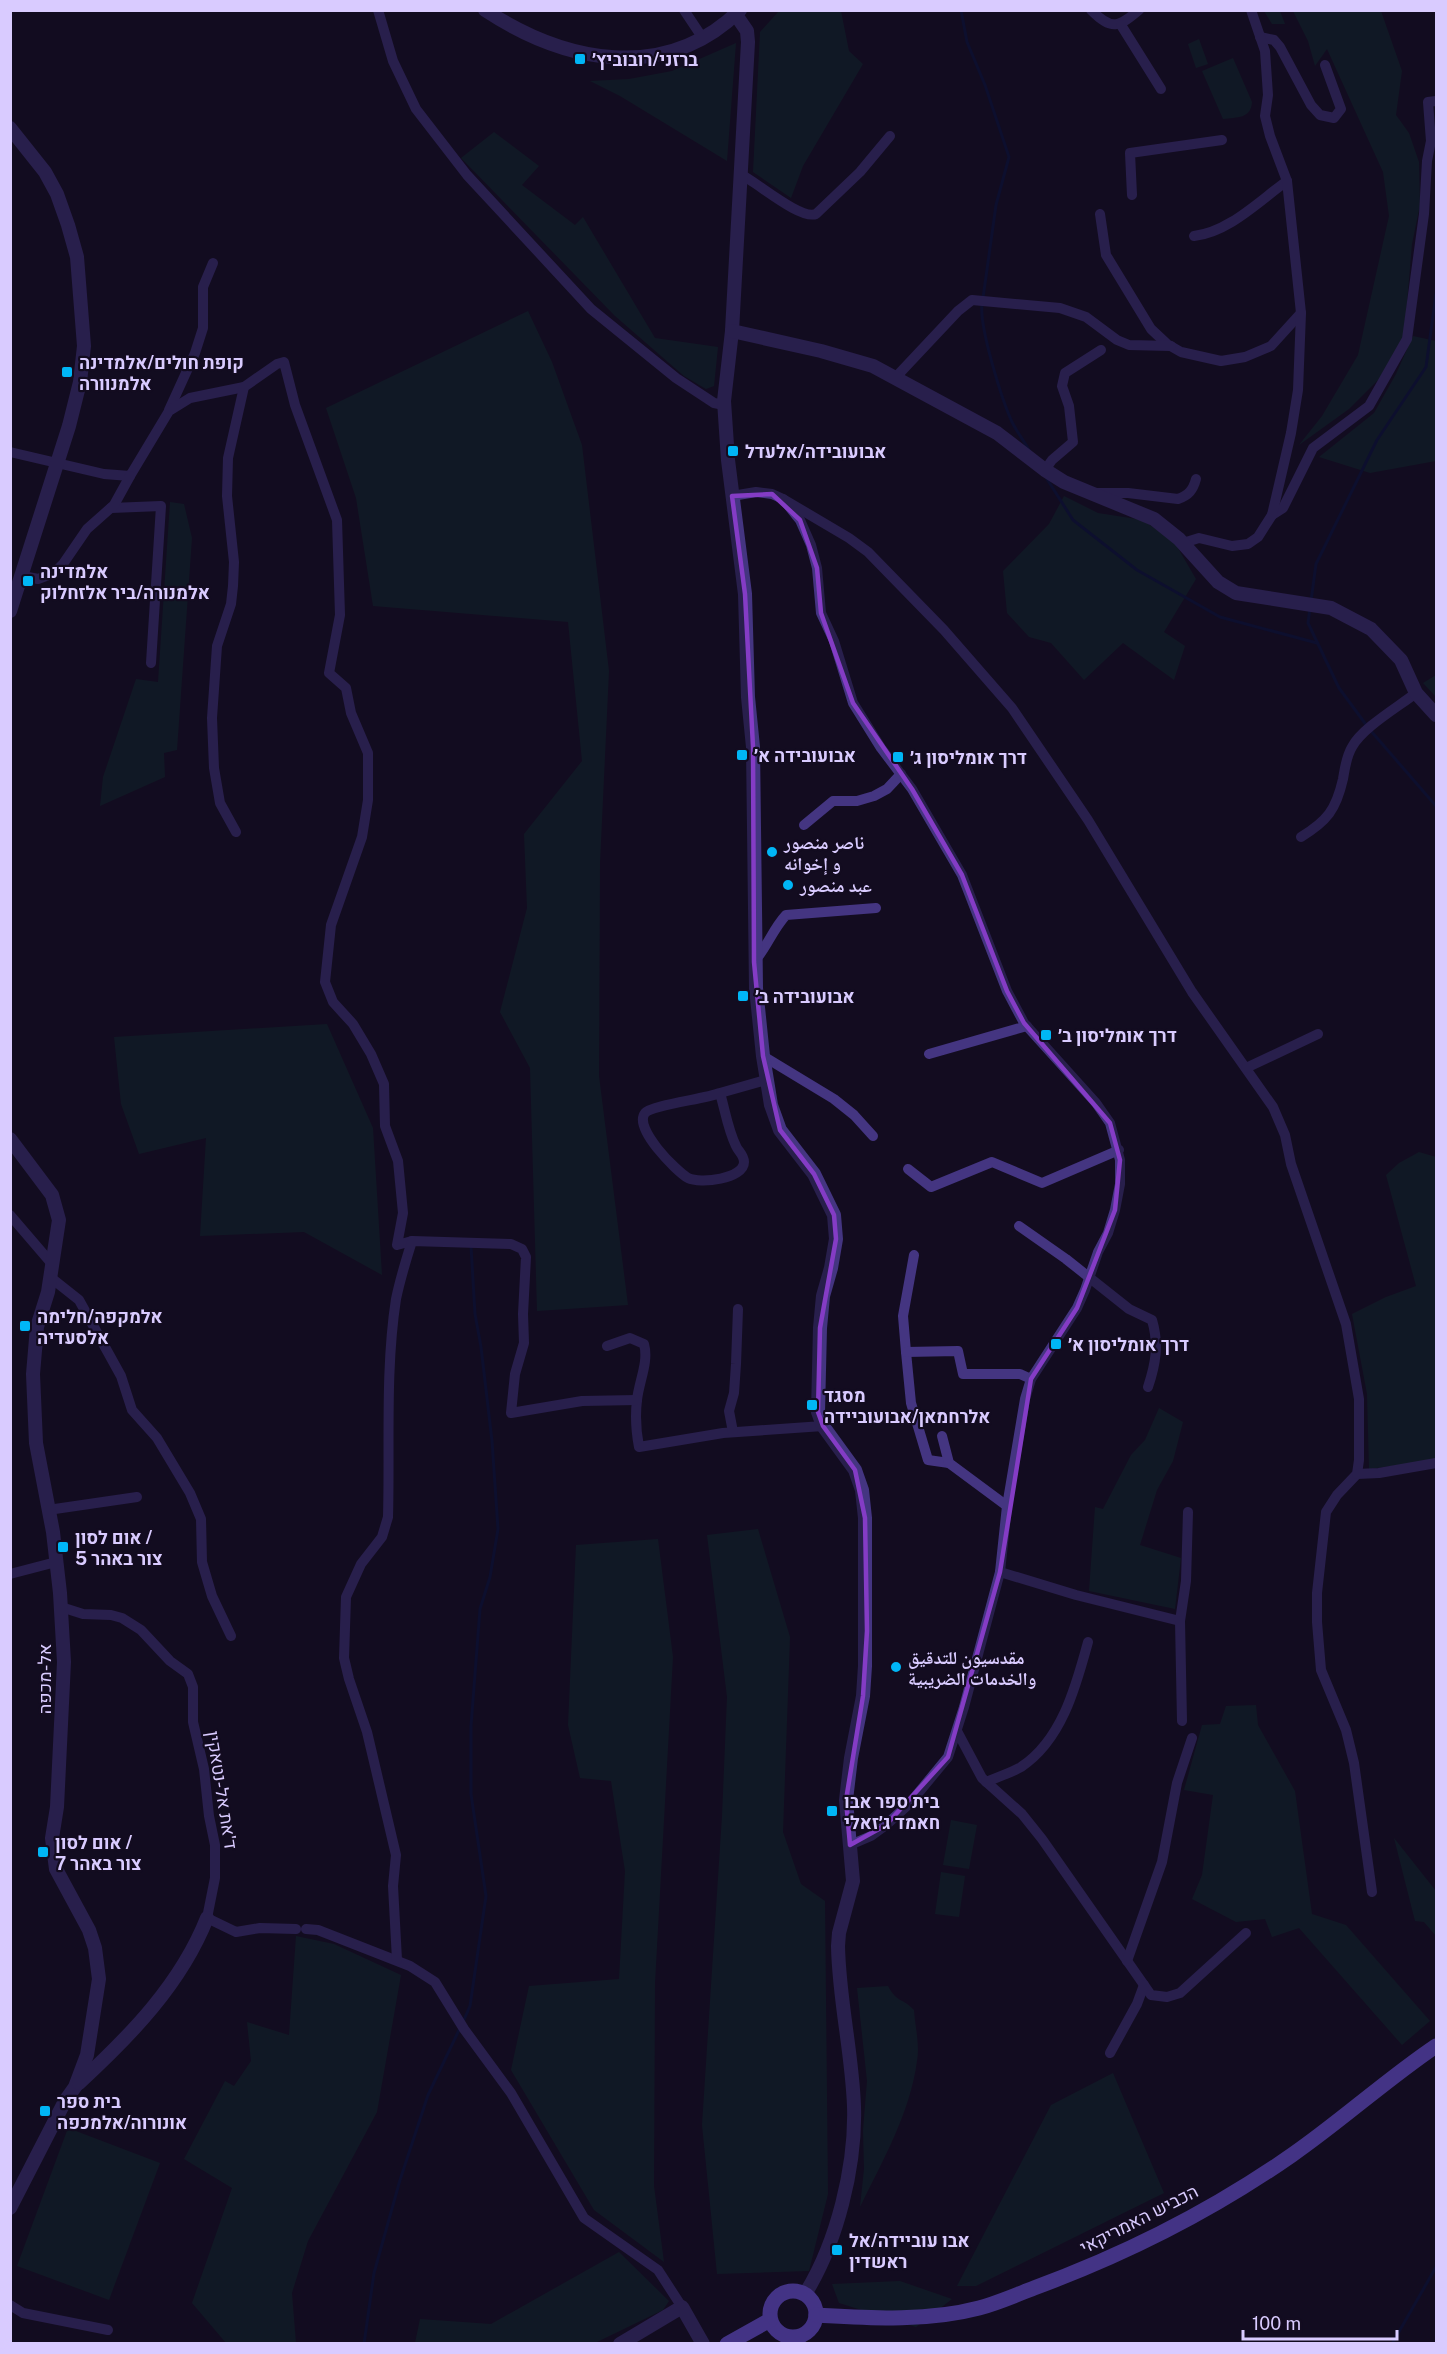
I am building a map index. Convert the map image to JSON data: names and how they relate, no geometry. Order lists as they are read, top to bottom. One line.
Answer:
{"streets":{"main road":["הכביש האמריקאי"],"street":["אל-מכפה","ד'את אל-נטאקין"]},"crossings":[["אל-מכפה","ד'את אל-נטאקין"]],"places":{"transit":["ברזני/רובוביץ׳","קופת חולים/אלמדינה אלמנוורה","אבועובידה/אלעדל","אלמדינה אלמנורה/ביר אלזחלוק","אבועובידה א׳","דרך אומליסון ג׳","אבועובידה ב׳","דרך אומליסון ב׳","אלמקפה/חלימה אלסעדיה","דרך אומליסון א׳","מסגד אלרחמאן/אבועוביידה","אום לסון / צור באהר 5","בית ספר אבו חאמד ג׳זאלי","אום לסון / צור באהר 7","בית ספר אונורוה/אלמכפה","אבו עוביידה/אל ראשדין"],"other":["ناصر منصور و إخوانه","عبد منصور","مقدسيون للتدقيق والخدمات الضريبية"]},"scale_bar":"100 m"}
